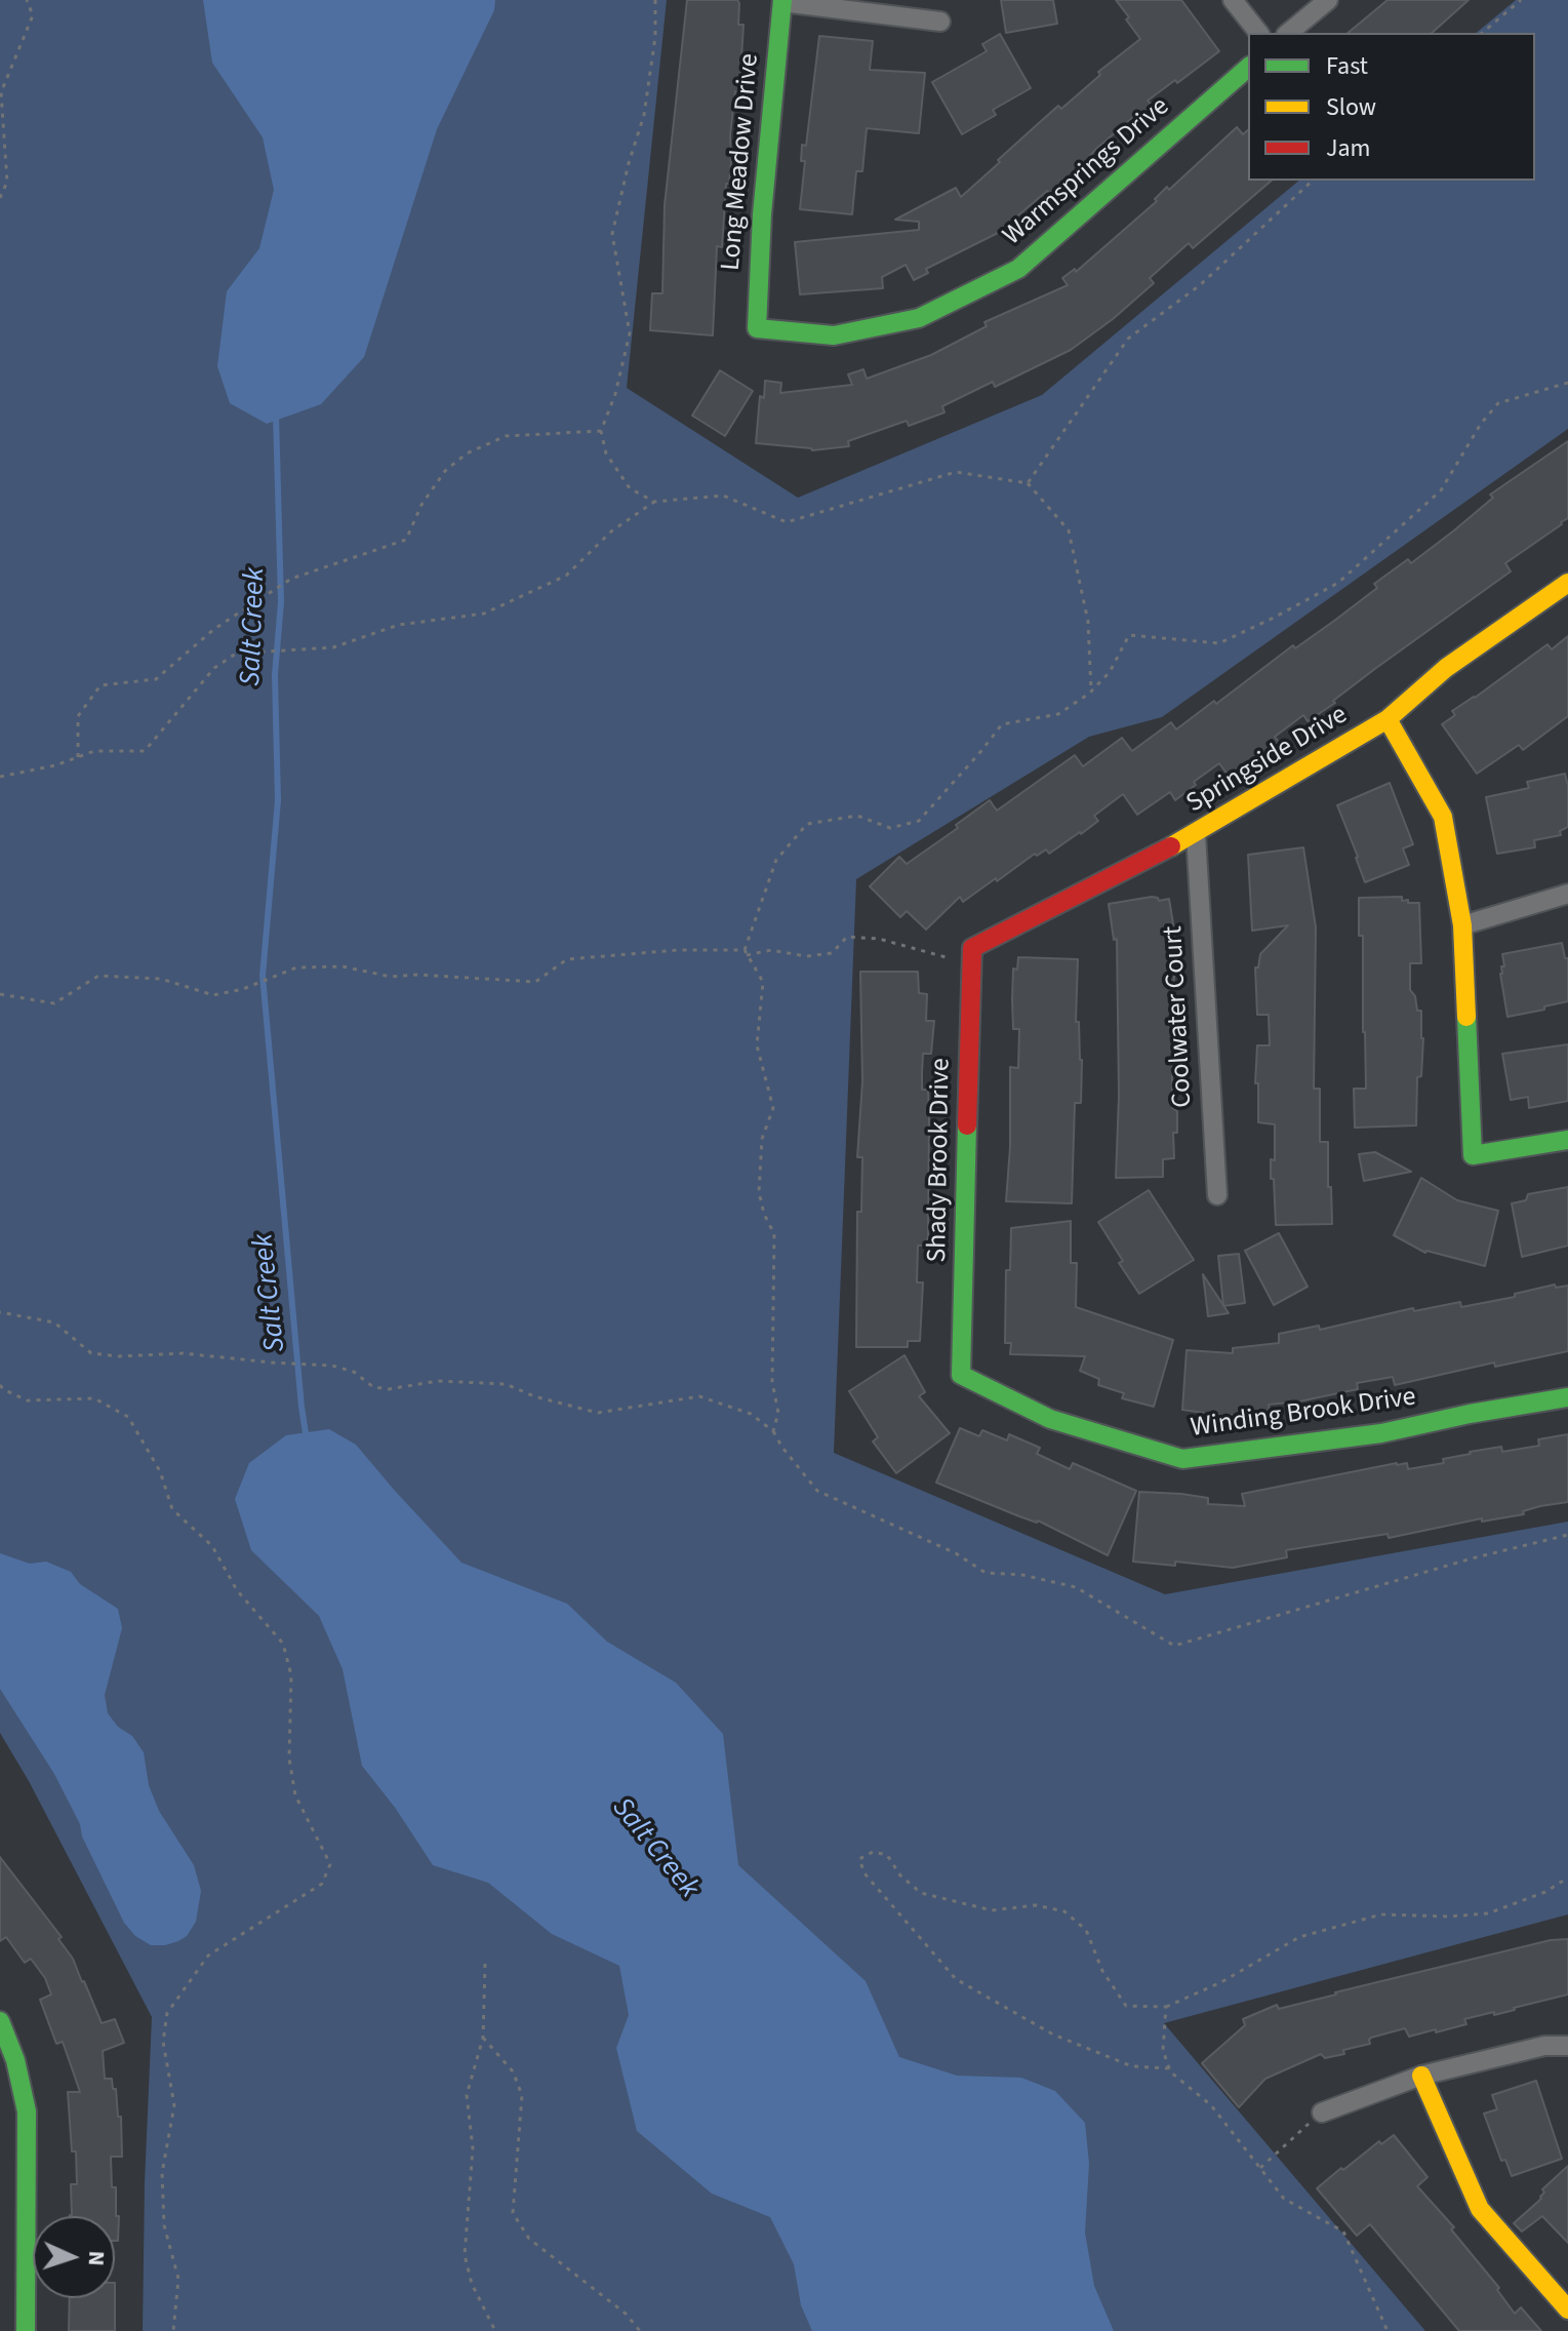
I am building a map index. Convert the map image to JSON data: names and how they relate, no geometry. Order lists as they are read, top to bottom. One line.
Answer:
{"streets":{"street":["Long Meadow Drive","Warmsprings Drive","Springside Drive","Coolwater Court","Shady Brook Drive","Winding Brook Drive"]},"crossings":[["Long Meadow Drive","Warmsprings Drive"],["Springside Drive","Coolwater Court"],["Springside Drive","Shady Brook Drive"],["Shady Brook Drive","Winding Brook Drive"]],"water":["Salt Creek"],"legend":["Fast","Slow","Jam"],"north":"right"}
